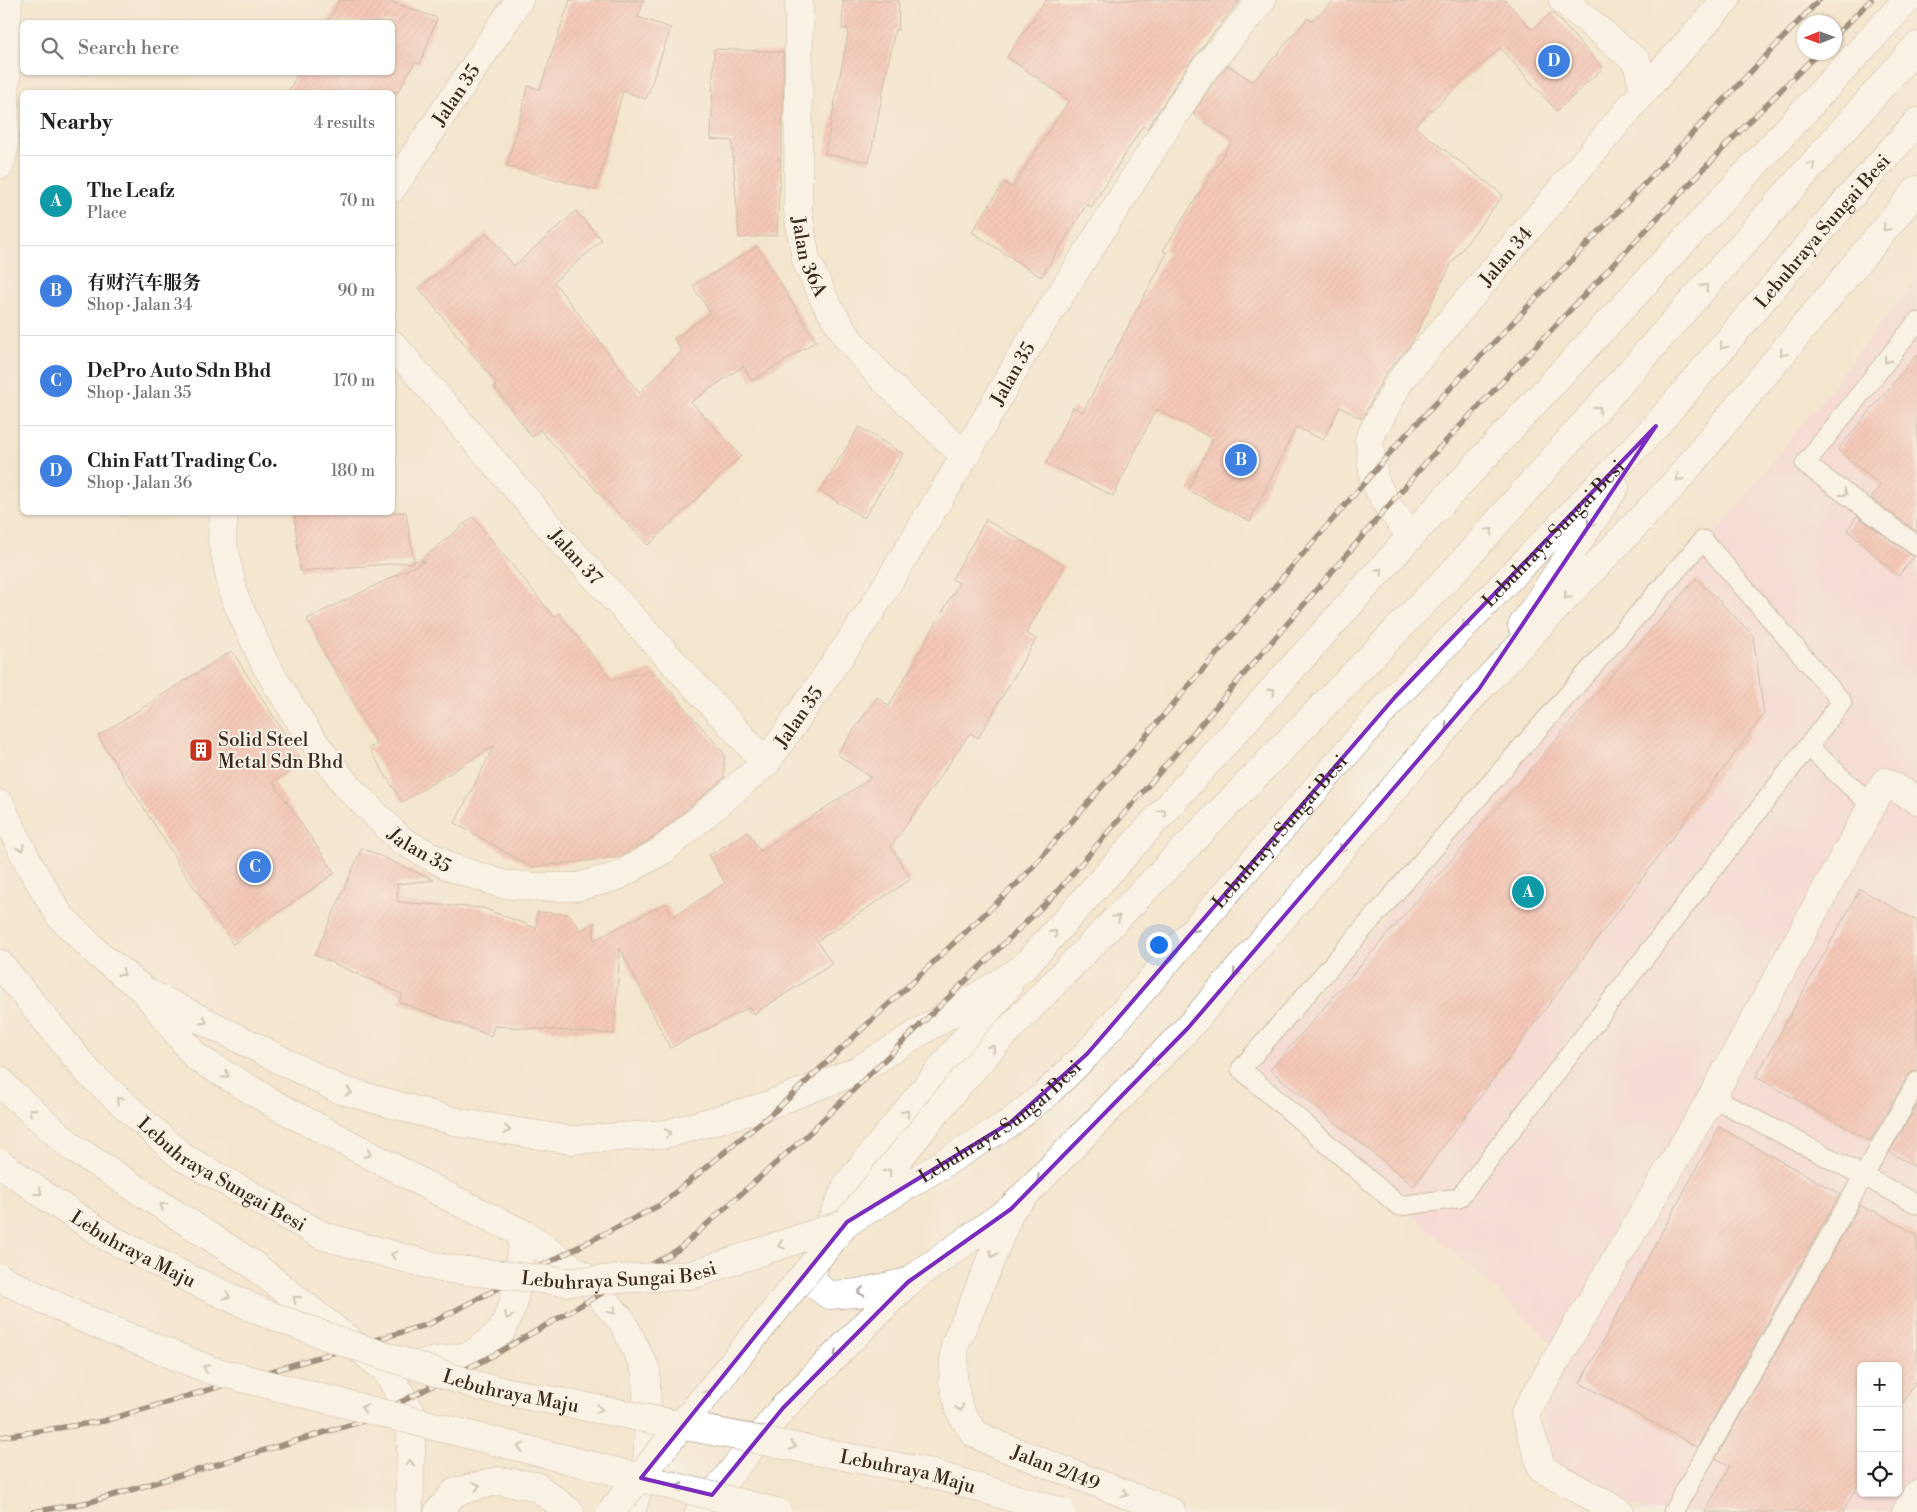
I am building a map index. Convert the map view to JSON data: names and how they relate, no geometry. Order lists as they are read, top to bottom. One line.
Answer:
{"streets":{"main road":["Jalan 35","Lebuhraya Sungai Besi","Jalan 36A","Jalan 34","Jalan 37","Lebuhraya Maju","Jalan 2/149"]},"crossings":[["Jalan 35","Jalan 36A"],["Jalan 35","Jalan 37"]],"places":{"building":["Solid Steel Metal Sdn Bhd"]},"north":"left","page":{"search":"Search here","pins":["D","B","C","A"],"heading":["Nearby","4 results"],"list":[{"mark":"A","name":"The Leafz","note":"Place","value":"70 m"},{"mark":"B","name":"有财汽车服务","note":"Shop · Jalan 34","value":"90 m"},{"mark":"C","name":"DePro Auto Sdn Bhd","note":"Shop · Jalan 35","value":"170 m"},{"mark":"D","name":"Chin Fatt Trading Co.","note":"Shop · Jalan 36","value":"180 m"}],"map_buttons":["+","−"]}}
